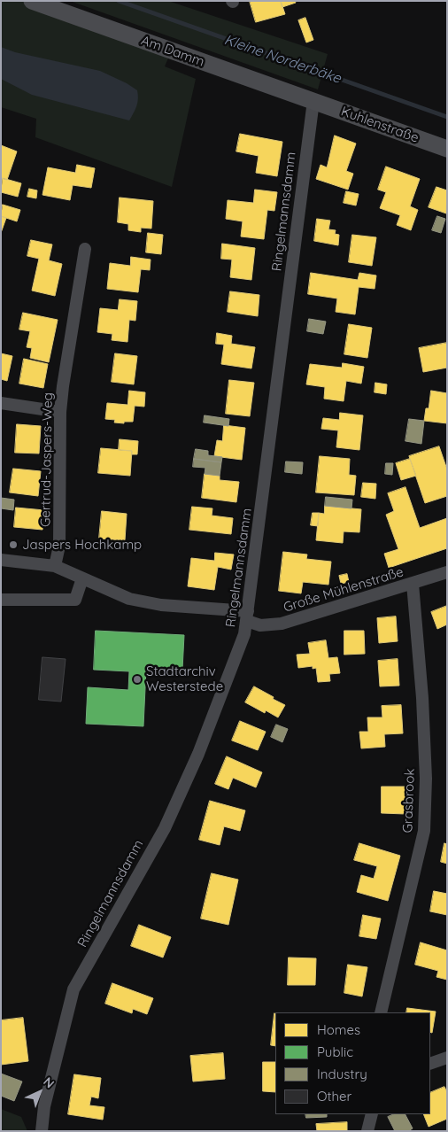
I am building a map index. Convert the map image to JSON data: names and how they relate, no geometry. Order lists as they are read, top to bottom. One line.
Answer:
{"streets":{"main road":["Am Damm","Kuhlenstraße"],"street":["Ringelmannsdamm","Gertrud-Jaspers-Weg","Große Mühlenstraße","Grasbrook"]},"crossings":[["Am Damm","Kuhlenstraße"],["Am Damm","Ringelmannsdamm"],["Kuhlenstraße","Ringelmannsdamm"],["Ringelmannsdamm","Große Mühlenstraße"],["Gertrud-Jaspers-Weg","Große Mühlenstraße"],["Große Mühlenstraße","Grasbrook"]],"water":["Kleine Norderbäke"],"places":["Jaspers Hochkamp","Stadtarchiv Westerstede"],"legend":["Homes","Public","Industry","Other"],"north":"top right"}
